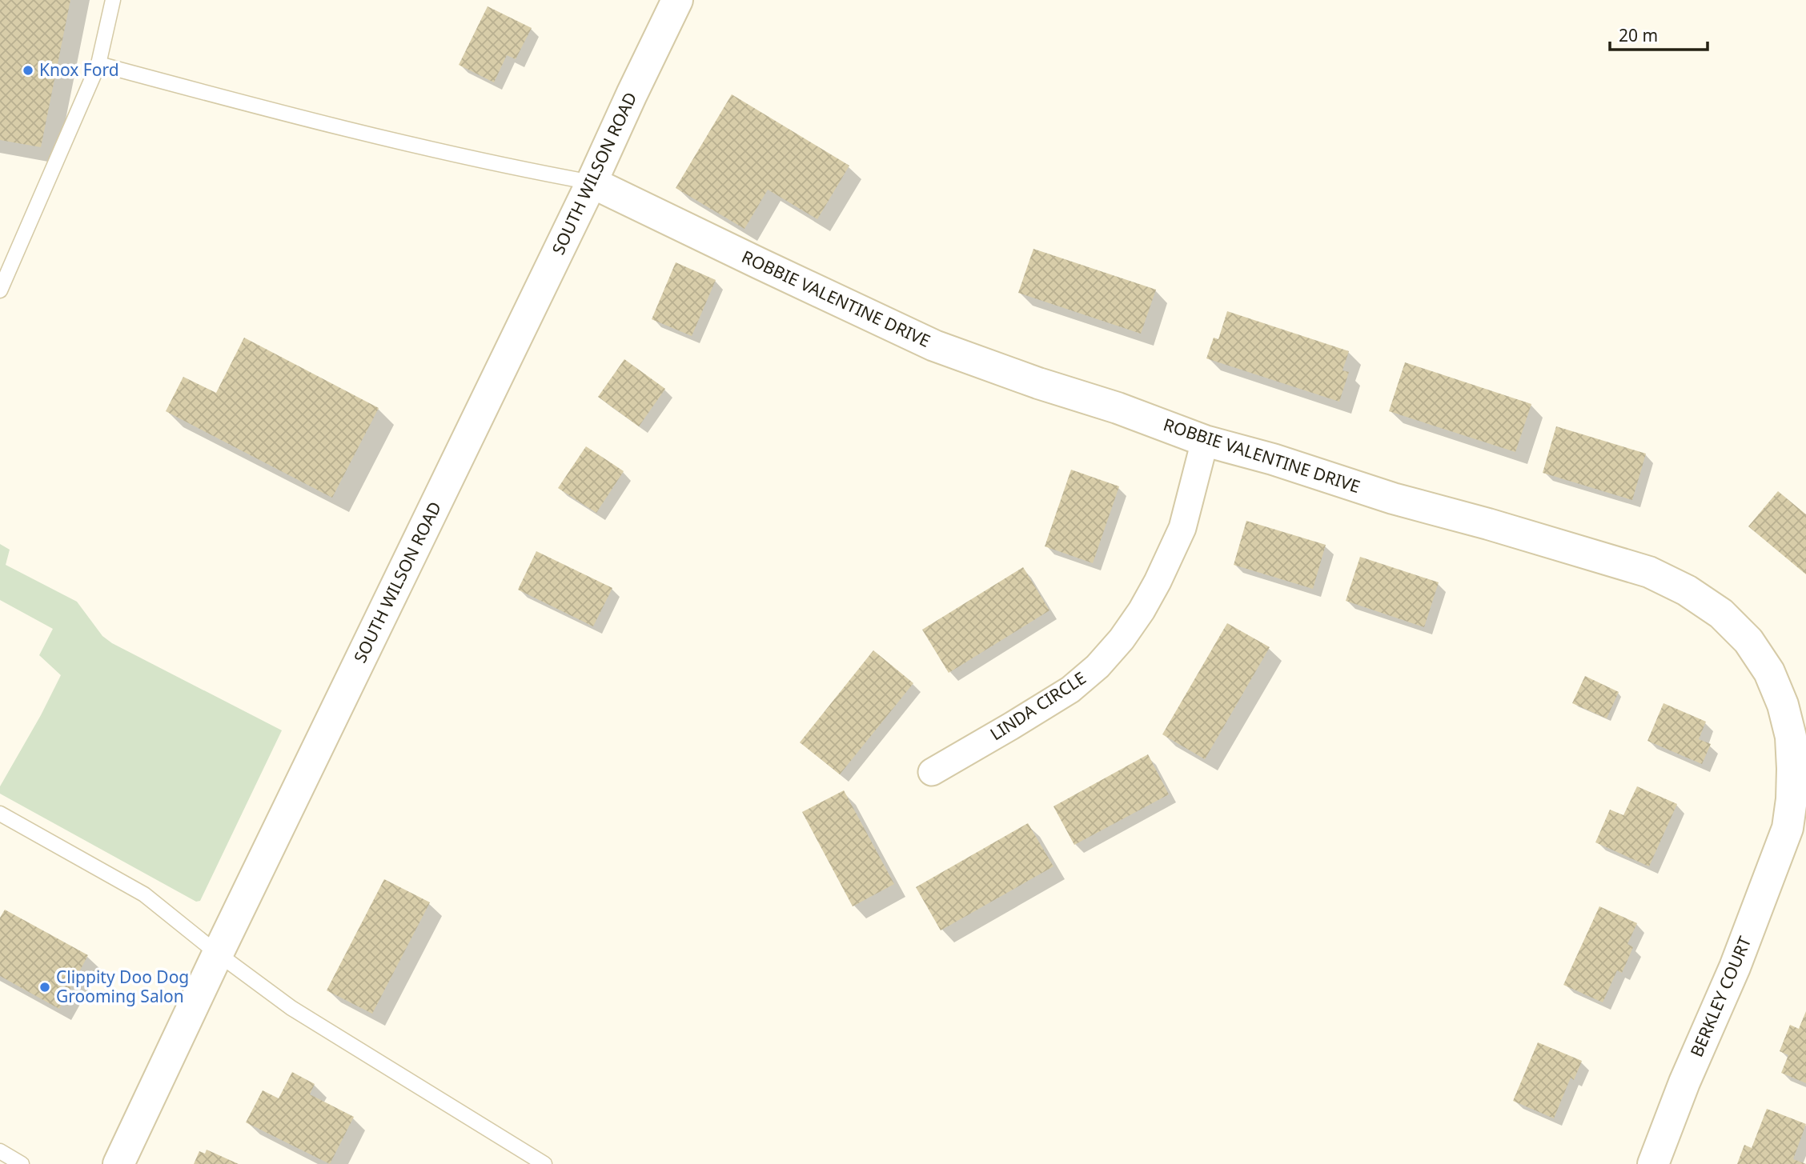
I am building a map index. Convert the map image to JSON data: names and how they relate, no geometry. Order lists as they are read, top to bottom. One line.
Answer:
{"streets":{"street":["SOUTH WILSON ROAD","ROBBIE VALENTINE DRIVE","LINDA CIRCLE","BERKLEY COURT"]},"crossings":[["SOUTH WILSON ROAD","ROBBIE VALENTINE DRIVE"],["ROBBIE VALENTINE DRIVE","LINDA CIRCLE"],["ROBBIE VALENTINE DRIVE","BERKLEY COURT"]],"places":["Knox Ford","Clippity Doo Dog Grooming Salon"],"scale_bar":"20 m"}
